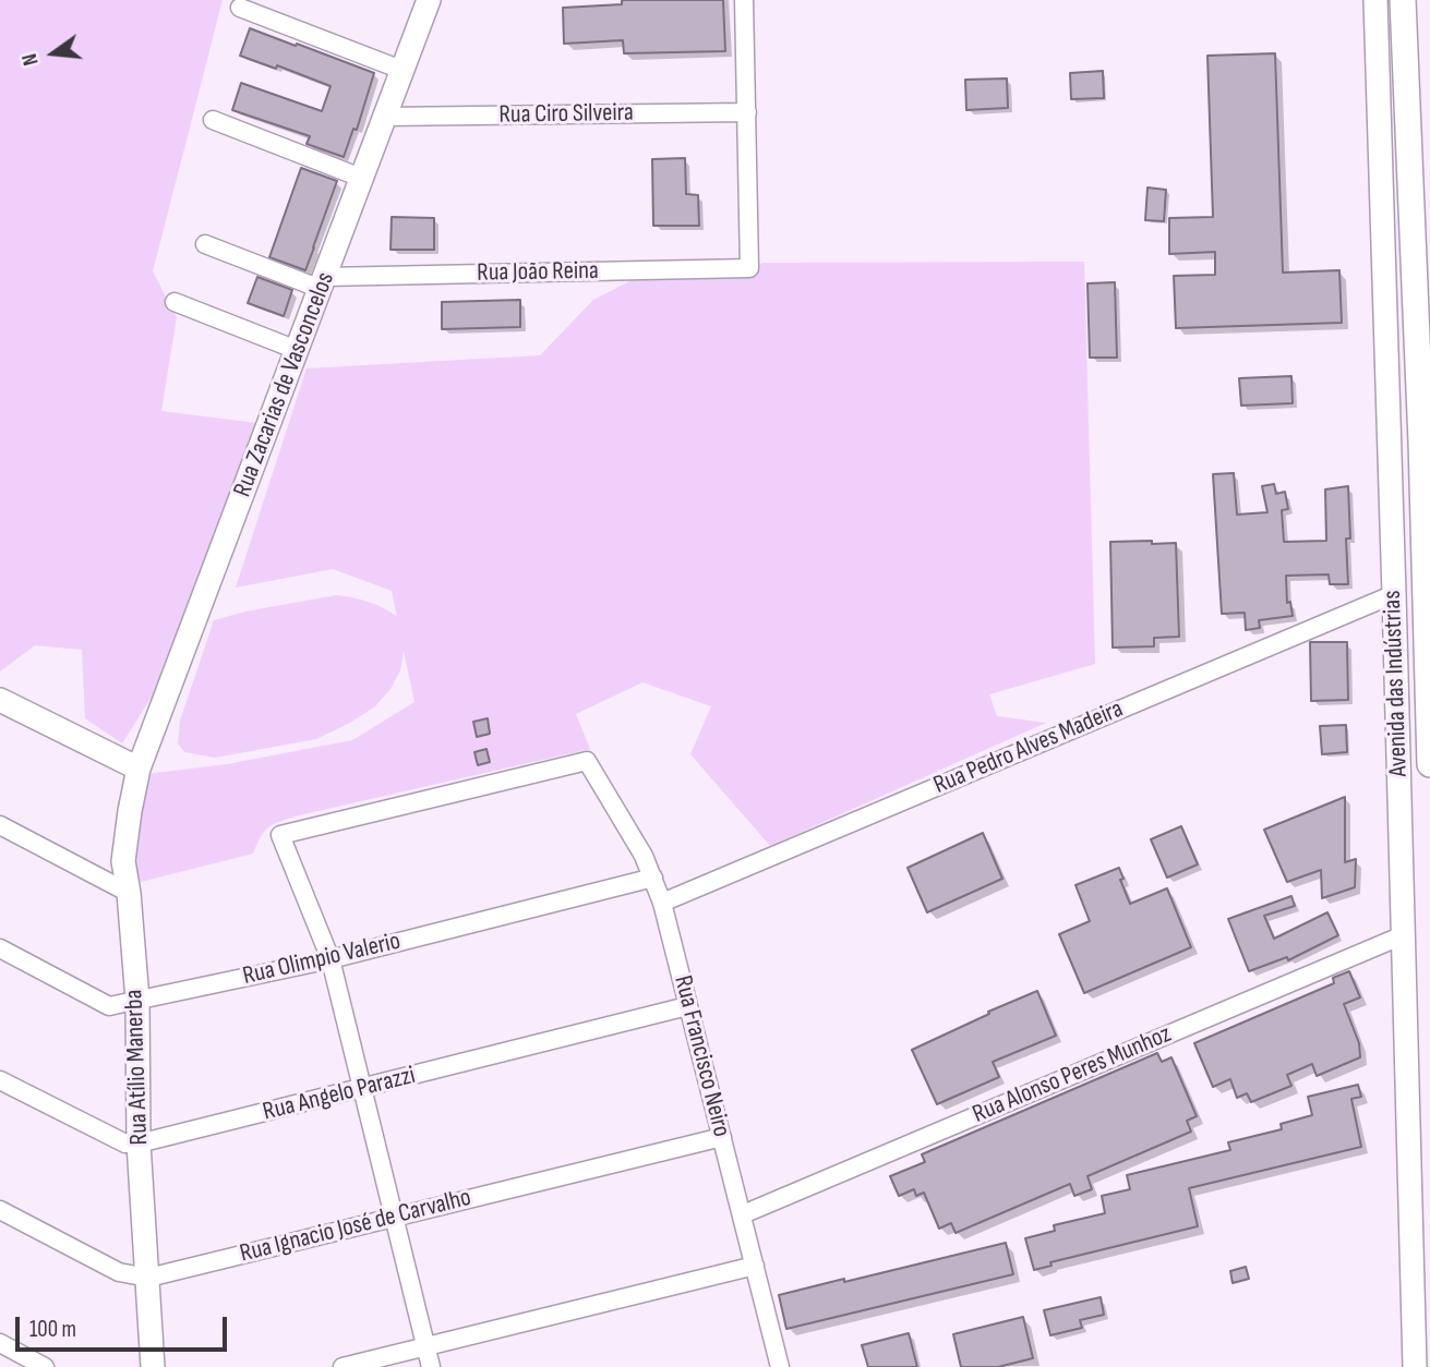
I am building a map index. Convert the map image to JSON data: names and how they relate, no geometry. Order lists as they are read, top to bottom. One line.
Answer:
{"streets":{"main road":["Avenida das Indústrias"],"street":["Rua Ciro Silveira","Rua João Reina","Rua Zacarias de Vasconcelos","Rua Pedro Alves Madeira","Rua Olimpio Valerio","Rua Francisco Neiro","Rua Atílio Manerba","Rua Alonso Peres Munhoz","Rua Angelo Parazzi","Rua Ignacio José de Carvalho"]},"crossings":[["Rua Ciro Silveira","Rua João Reina"],["Rua Ciro Silveira","Rua Zacarias de Vasconcelos"],["Rua João Reina","Rua Zacarias de Vasconcelos"],["Rua Zacarias de Vasconcelos","Rua Atílio Manerba"],["Avenida das Indústrias","Rua Pedro Alves Madeira"],["Avenida das Indústrias","Rua Alonso Peres Munhoz"],["Rua Pedro Alves Madeira","Rua Francisco Neiro"],["Rua Olimpio Valerio","Rua Francisco Neiro"],["Rua Olimpio Valerio","Rua Atílio Manerba"],["Rua Francisco Neiro","Rua Alonso Peres Munhoz"],["Rua Francisco Neiro","Rua Angelo Parazzi"],["Rua Francisco Neiro","Rua Ignacio José de Carvalho"],["Rua Atílio Manerba","Rua Angelo Parazzi"],["Rua Atílio Manerba","Rua Ignacio José de Carvalho"]],"scale_bar":"100 m","north":"left"}
